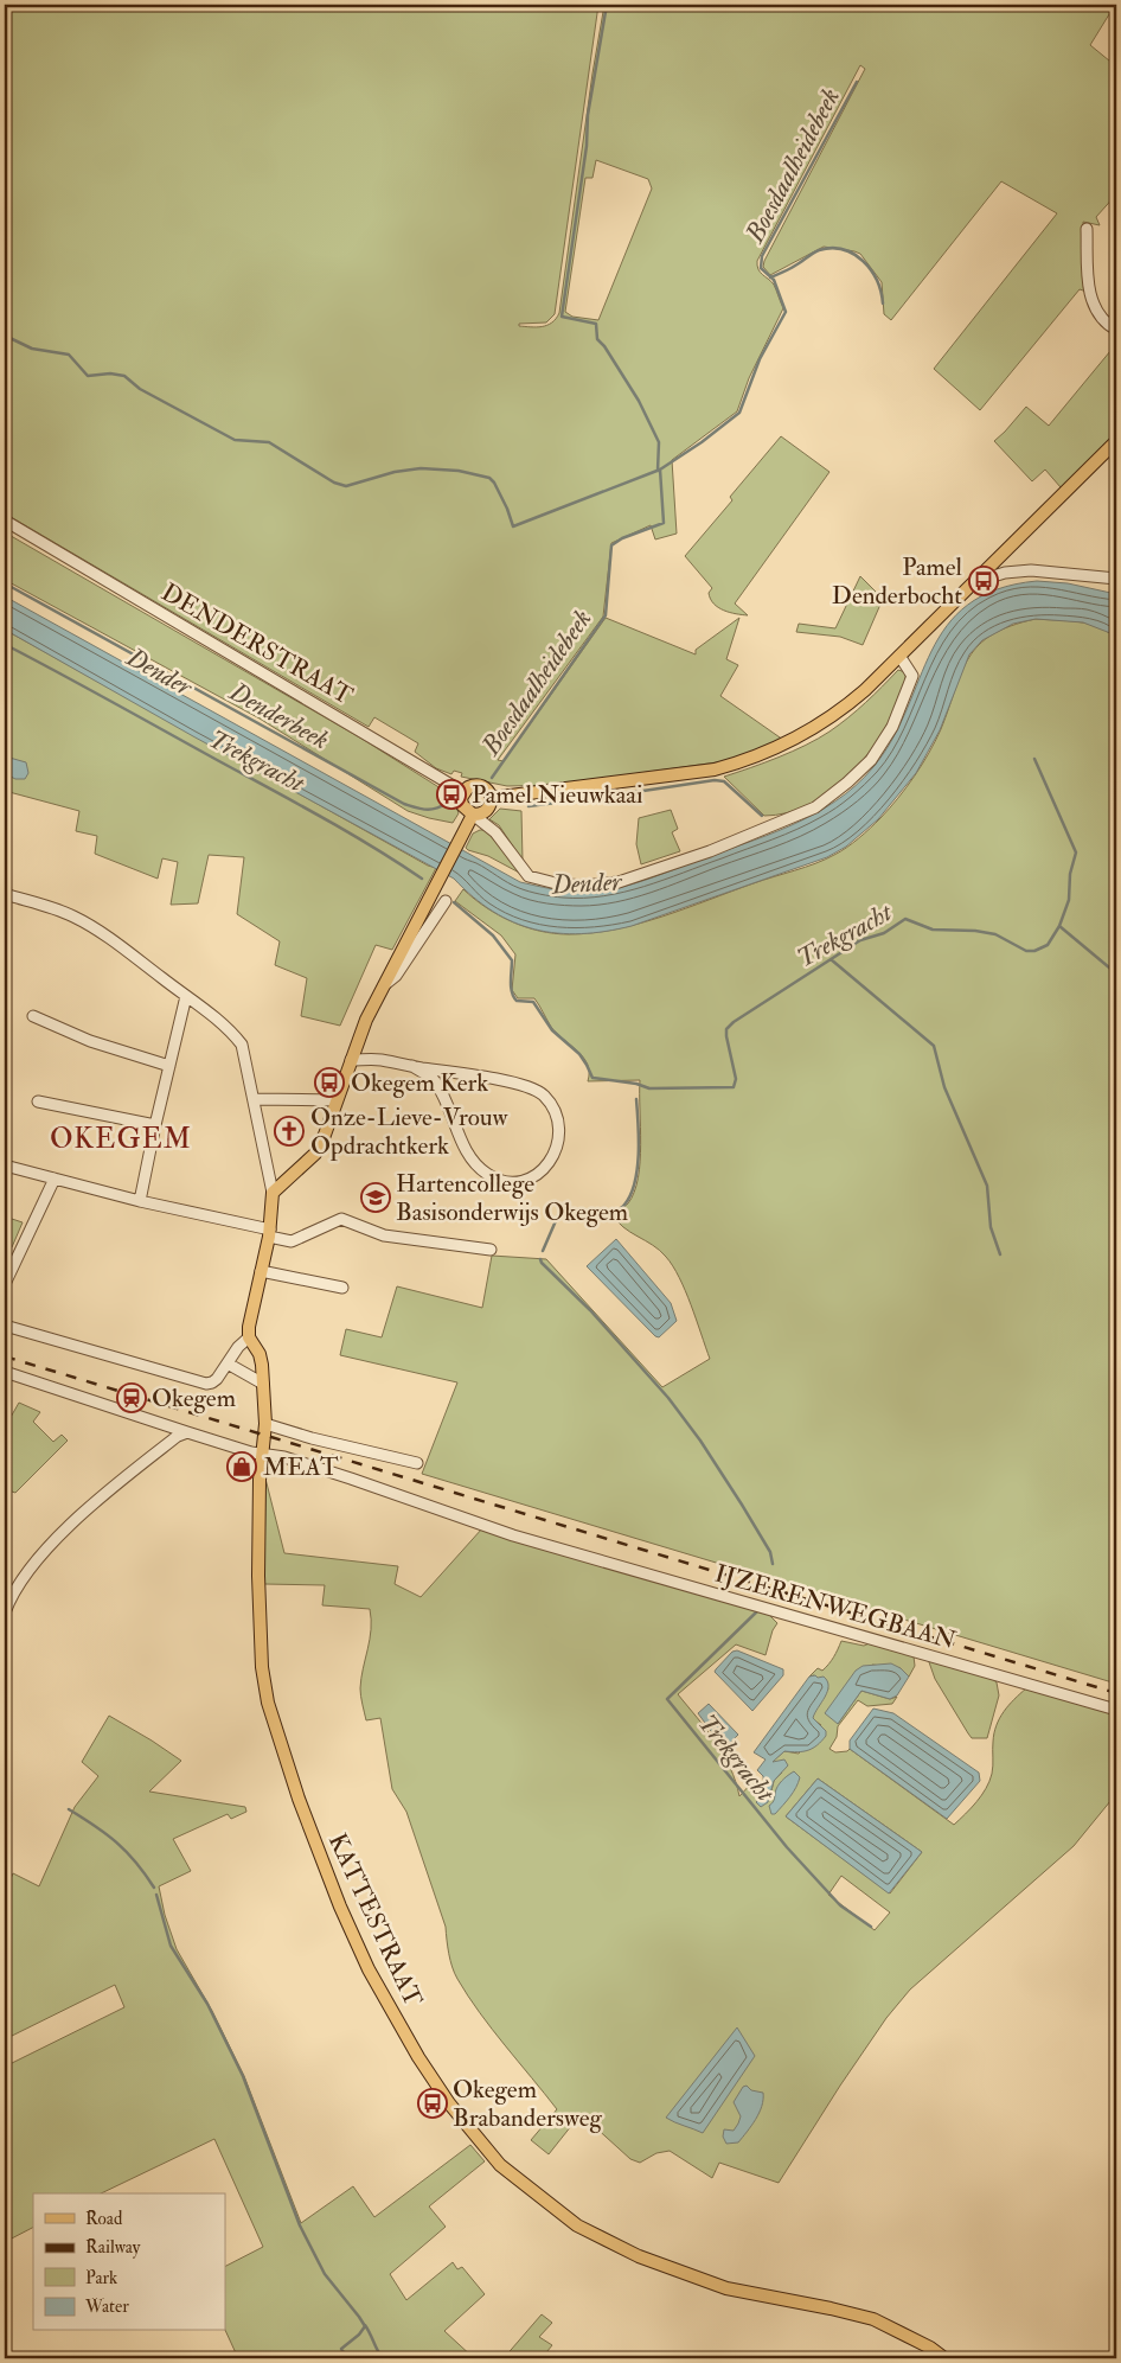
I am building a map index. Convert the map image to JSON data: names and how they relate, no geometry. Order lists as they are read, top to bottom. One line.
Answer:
{"streets":{"main road":["KATTESTRAAT"],"street":["DENDERSTRAAT","IJZERENWEGBAAN"]},"crossings":[["IJZERENWEGBAAN","KATTESTRAAT"]],"districts":["OKEGEM"],"water":["Boesdaalheidebeek","Dender","Denderbeek","Trekgracht"],"places":{"bus stop":["Pamel Denderbocht","Pamel Nieuwkaai","Okegem Kerk","Okegem Brabandersweg"],"church":["Onze-Lieve-Vrouw Opdrachtkerk"],"school or university":["Hartencollege Basisonderwijs Okegem"],"station":["Okegem"],"shop":["MEAT"]},"legend":["Road","Railway","Park","Water"]}
